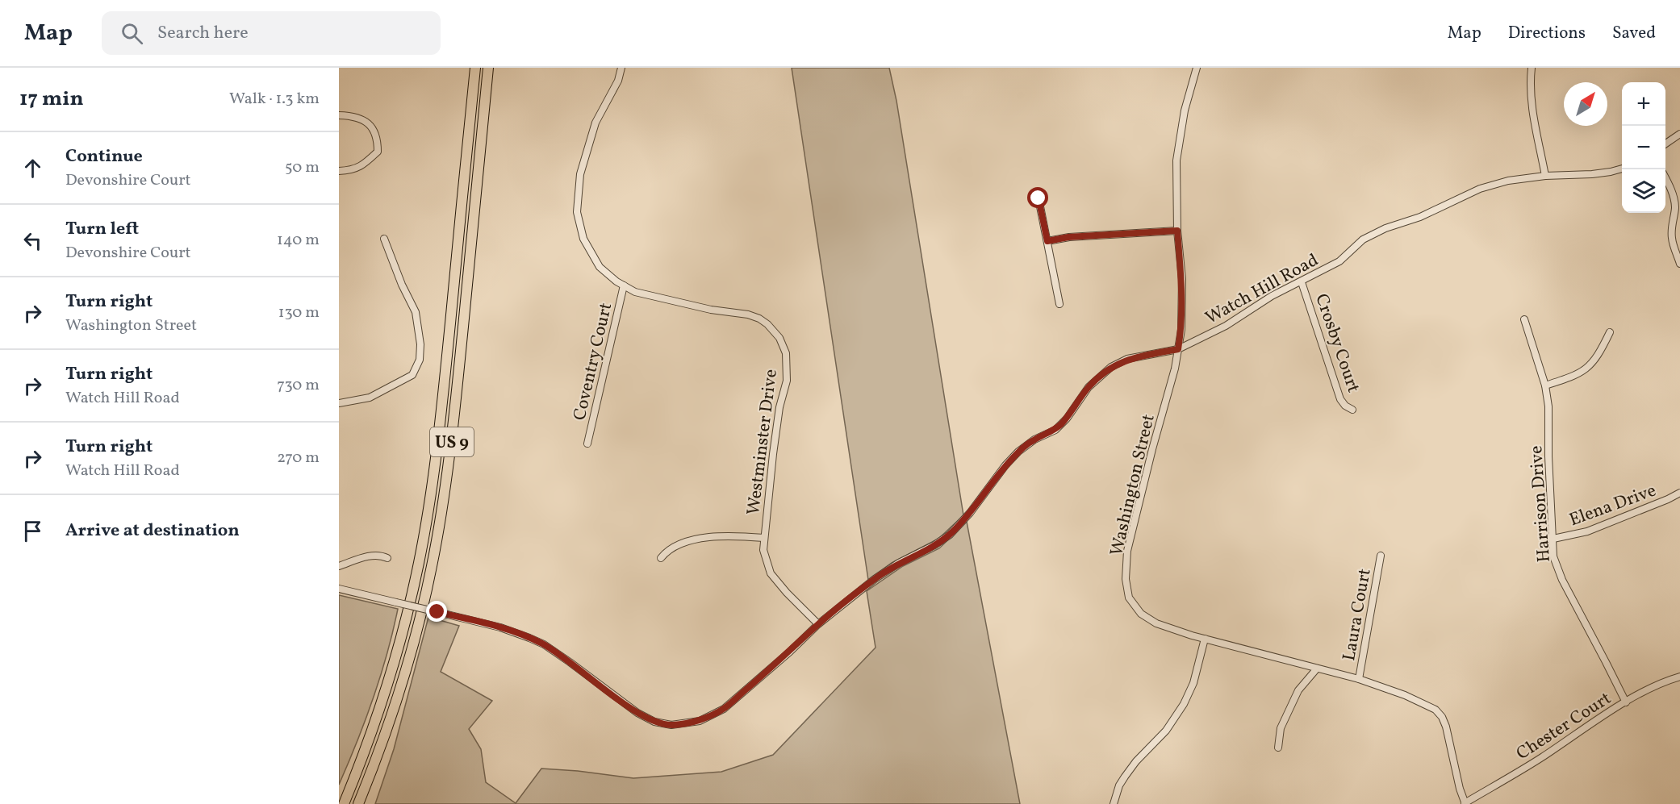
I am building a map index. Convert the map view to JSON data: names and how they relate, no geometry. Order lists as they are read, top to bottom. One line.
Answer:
{"streets":{"highway":["US 9"],"street":["Watch Hill Road","Crosby Court","Coventry Court","Westminster Drive","Washington Street","Harrison Drive","Elena Drive","Laura Court","Chester Court"]},"crossings":[["Watch Hill Road","Crosby Court"],["Watch Hill Road","Westminster Drive"],["Watch Hill Road","Washington Street"],["Coventry Court","Westminster Drive"],["Washington Street","Laura Court"],["Washington Street","Chester Court"],["Harrison Drive","Elena Drive"],["Harrison Drive","Chester Court"]],"north":"top right","page":{"header":"Map","search":"Search here","nav":["Map","Directions","Saved"],"heading":["17 min","Walk · 1.3 km"],"map_buttons":["+","−"],"list":[["Continue","Devonshire Court","50 m"],["Turn left","Devonshire Court","140 m"],["Turn right","Washington Street","130 m"],["Turn right","Watch Hill Road","730 m"],["Turn right","Watch Hill Road","270 m"],"Arrive at destination"]}}
